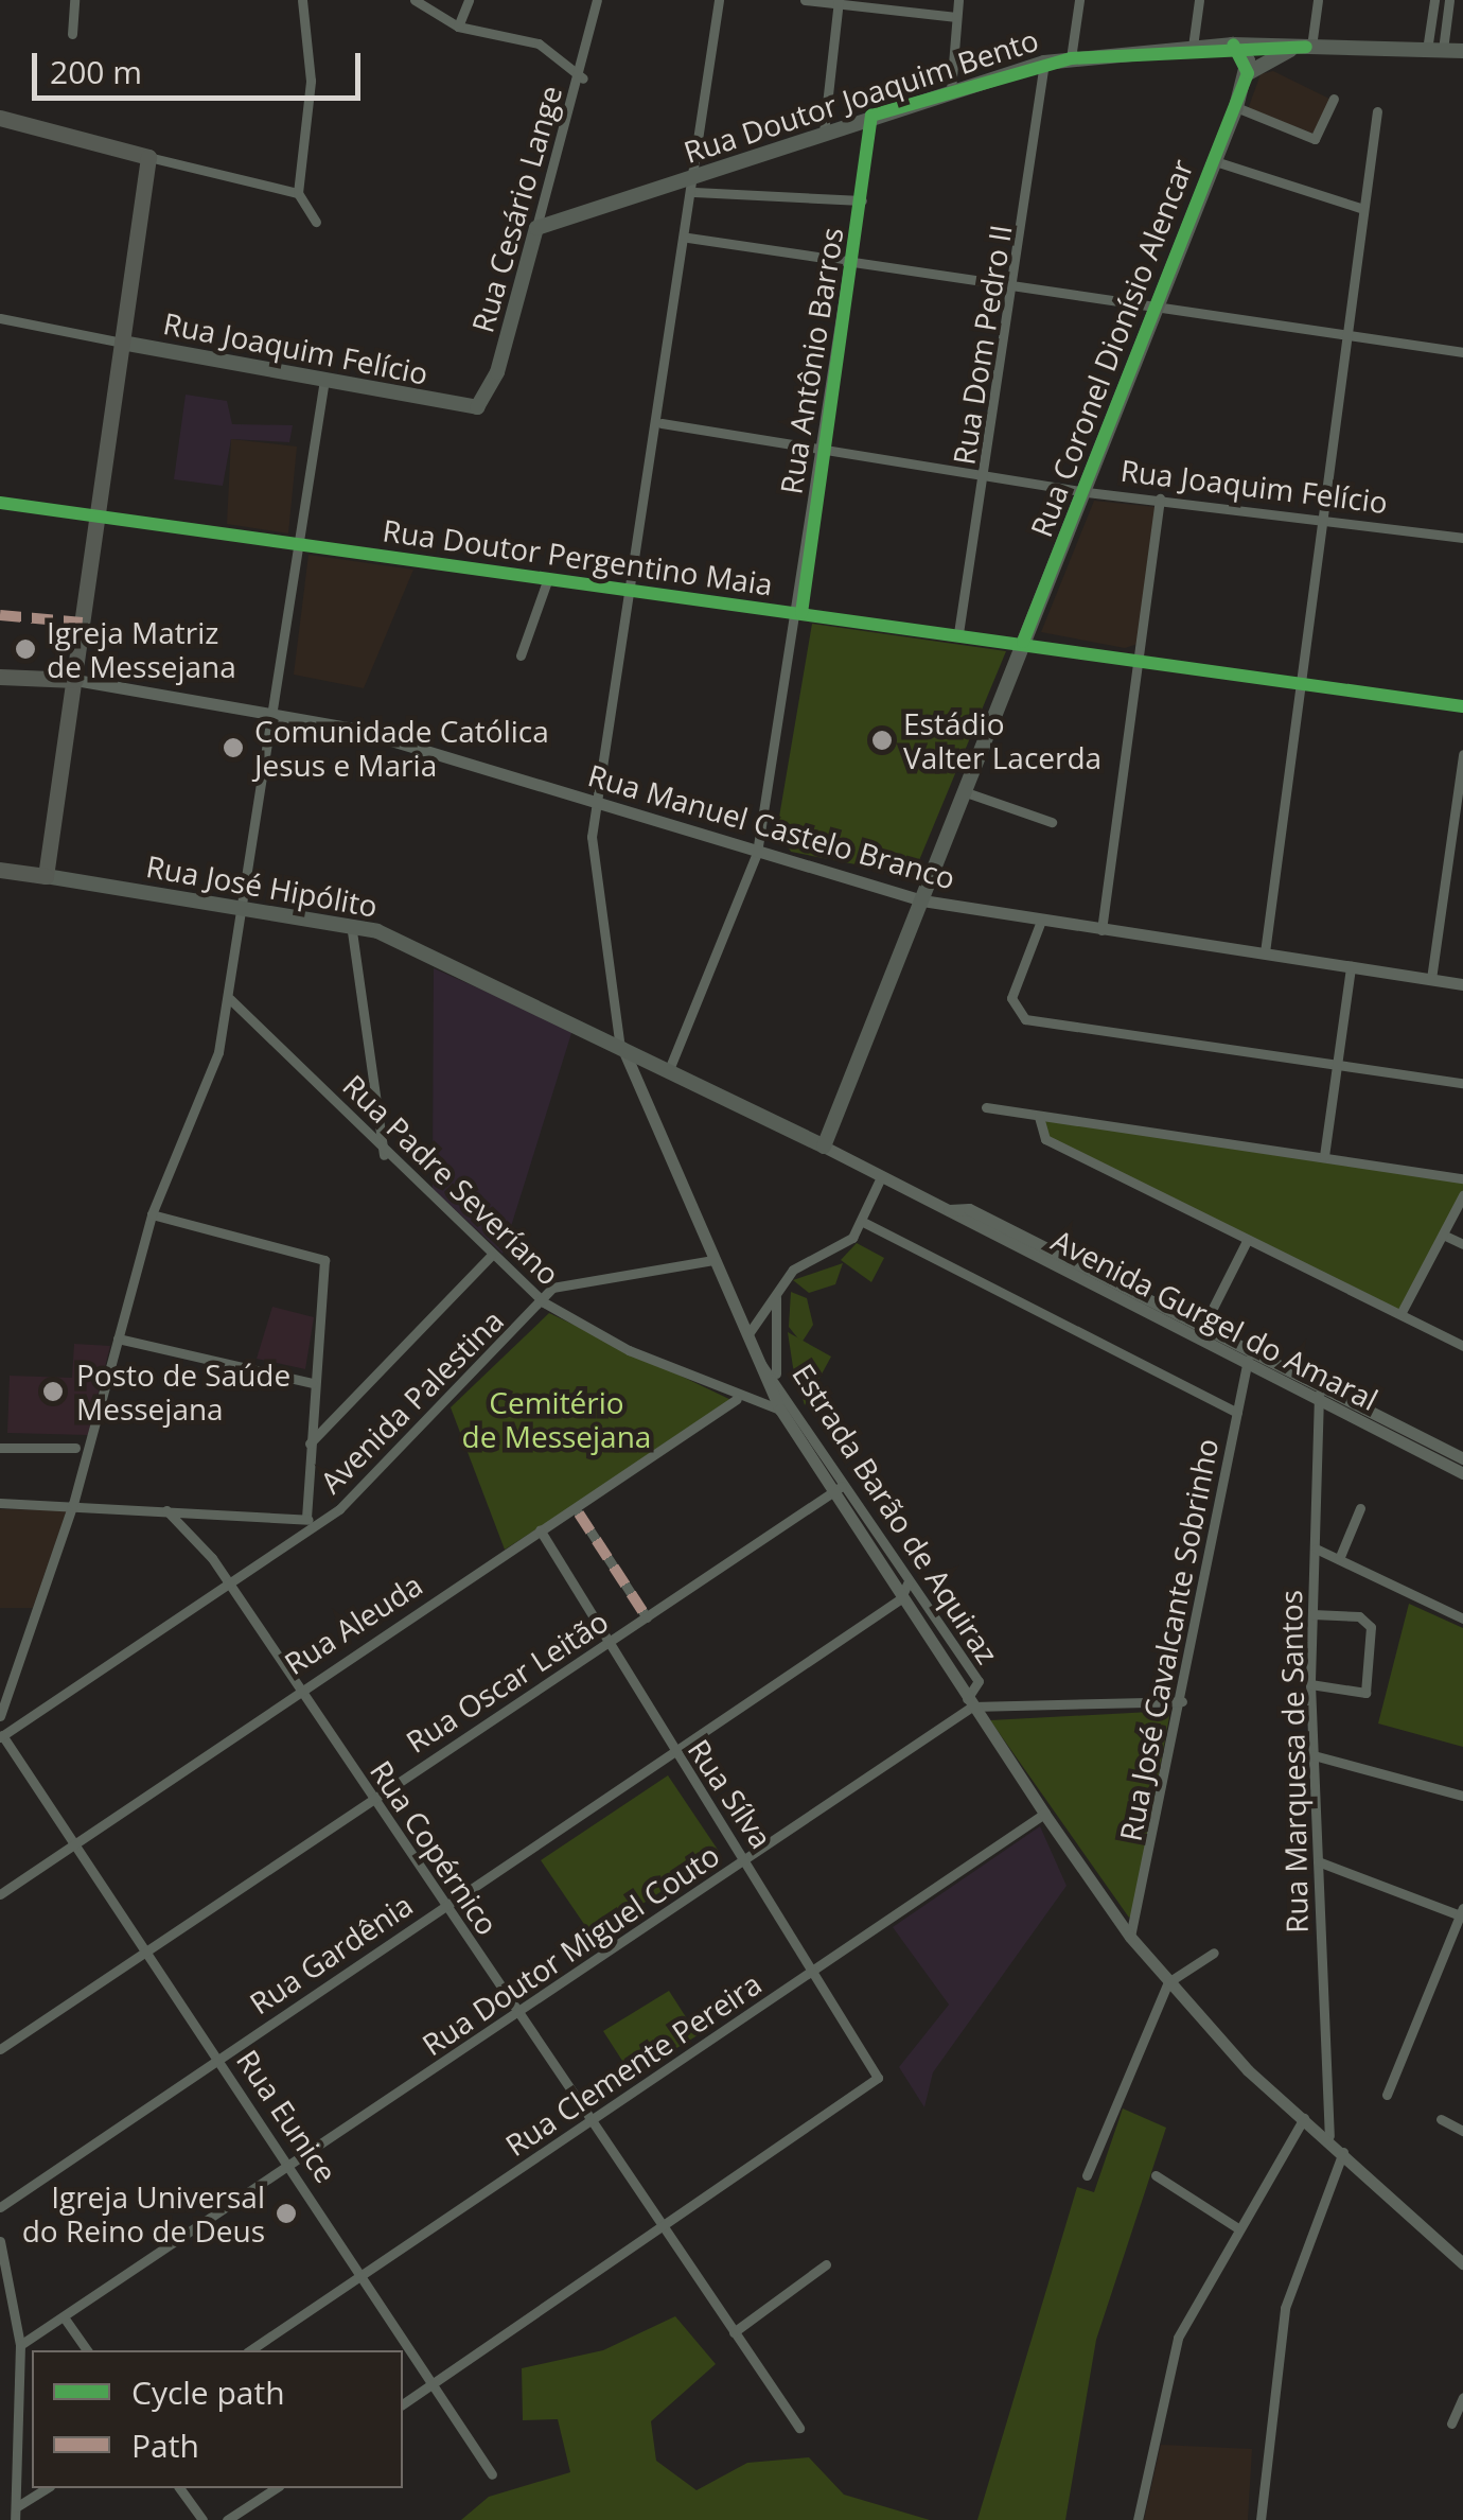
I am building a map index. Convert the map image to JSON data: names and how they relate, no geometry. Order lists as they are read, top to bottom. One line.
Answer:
{"streets":{"main road":["Rua Doutor Joaquim Bento","Rua Cesário Lange","Rua Joaquim Felício","Rua Coronel Dionísio Alencar","Rua José Hipólito","Avenida Gurgel do Amaral"],"street":["Rua Dom Pedro II","Rua Antônio Barros","Rua Doutor Pergentino Maia","Rua Manuel Castelo Branco","Rua Padre Severíano","Avenida Palestina","Estrada Barão de Aquiraz","Rua Aleuda","Rua José Cavalcante Sobrinho","Rua Oscar Leitão","Rua Marquesa de Santos","Rua Sílva","Rua Copérnico","Rua Doutor Miguel Couto","Rua Gardênia","Rua Clemente Pereira","Rua Eunice"]},"crossings":[["Rua Doutor Joaquim Bento","Rua Cesário Lange"],["Rua Doutor Joaquim Bento","Rua Dom Pedro II"],["Rua Doutor Joaquim Bento","Rua Antônio Barros"],["Rua Cesário Lange","Rua Joaquim Felício"],["Rua Dom Pedro II","Rua Joaquim Felício"],["Rua Dom Pedro II","Rua Doutor Pergentino Maia"],["Rua Joaquim Felício","Rua Coronel Dionísio Alencar"],["Rua Joaquim Felício","Rua Antônio Barros"],["Rua Coronel Dionísio Alencar","Rua Doutor Pergentino Maia"],["Rua Coronel Dionísio Alencar","Rua Manuel Castelo Branco"],["Rua Coronel Dionísio Alencar","Avenida Gurgel do Amaral"],["Rua Antônio Barros","Rua Doutor Pergentino Maia"],["Rua Antônio Barros","Rua Manuel Castelo Branco"],["Rua Antônio Barros","Avenida Gurgel do Amaral"],["Rua José Hipólito","Avenida Gurgel do Amaral"],["Rua José Hipólito","Estrada Barão de Aquiraz"],["Rua Padre Severíano","Avenida Palestina"],["Rua Padre Severíano","Estrada Barão de Aquiraz"],["Rua Padre Severíano","Rua Aleuda"],["Avenida Gurgel do Amaral","Estrada Barão de Aquiraz"],["Avenida Gurgel do Amaral","Rua José Cavalcante Sobrinho"],["Avenida Gurgel do Amaral","Rua Marquesa de Santos"],["Avenida Palestina","Estrada Barão de Aquiraz"],["Avenida Palestina","Rua Copérnico"],["Avenida Palestina","Rua Eunice"],["Estrada Barão de Aquiraz","Rua José Cavalcante Sobrinho"],["Estrada Barão de Aquiraz","Rua Oscar Leitão"],["Estrada Barão de Aquiraz","Rua Marquesa de Santos"],["Estrada Barão de Aquiraz","Rua Doutor Miguel Couto"],["Estrada Barão de Aquiraz","Rua Gardênia"],["Estrada Barão de Aquiraz","Rua Clemente Pereira"],["Rua Aleuda","Rua Sílva"],["Rua Aleuda","Rua Copérnico"],["Rua Aleuda","Rua Eunice"],["Rua Oscar Leitão","Rua Sílva"],["Rua Oscar Leitão","Rua Copérnico"],["Rua Oscar Leitão","Rua Eunice"],["Rua Sílva","Rua Copérnico"],["Rua Sílva","Rua Doutor Miguel Couto"],["Rua Sílva","Rua Gardênia"],["Rua Sílva","Rua Clemente Pereira"],["Rua Copérnico","Rua Doutor Miguel Couto"],["Rua Copérnico","Rua Gardênia"],["Rua Copérnico","Rua Clemente Pereira"],["Rua Doutor Miguel Couto","Rua Eunice"],["Rua Gardênia","Rua Eunice"],["Rua Clemente Pereira","Rua Eunice"]],"parks":["Cemitério de Messejana"],"places":["Igreja Matriz de Messejana","Estádio Valter Lacerda","Comunidade Católica Jesus e Maria","Posto de Saúde Messejana","Igreja Universal do Reino de Deus"],"legend":["Cycle path","Path"],"scale_bar":"200 m"}
